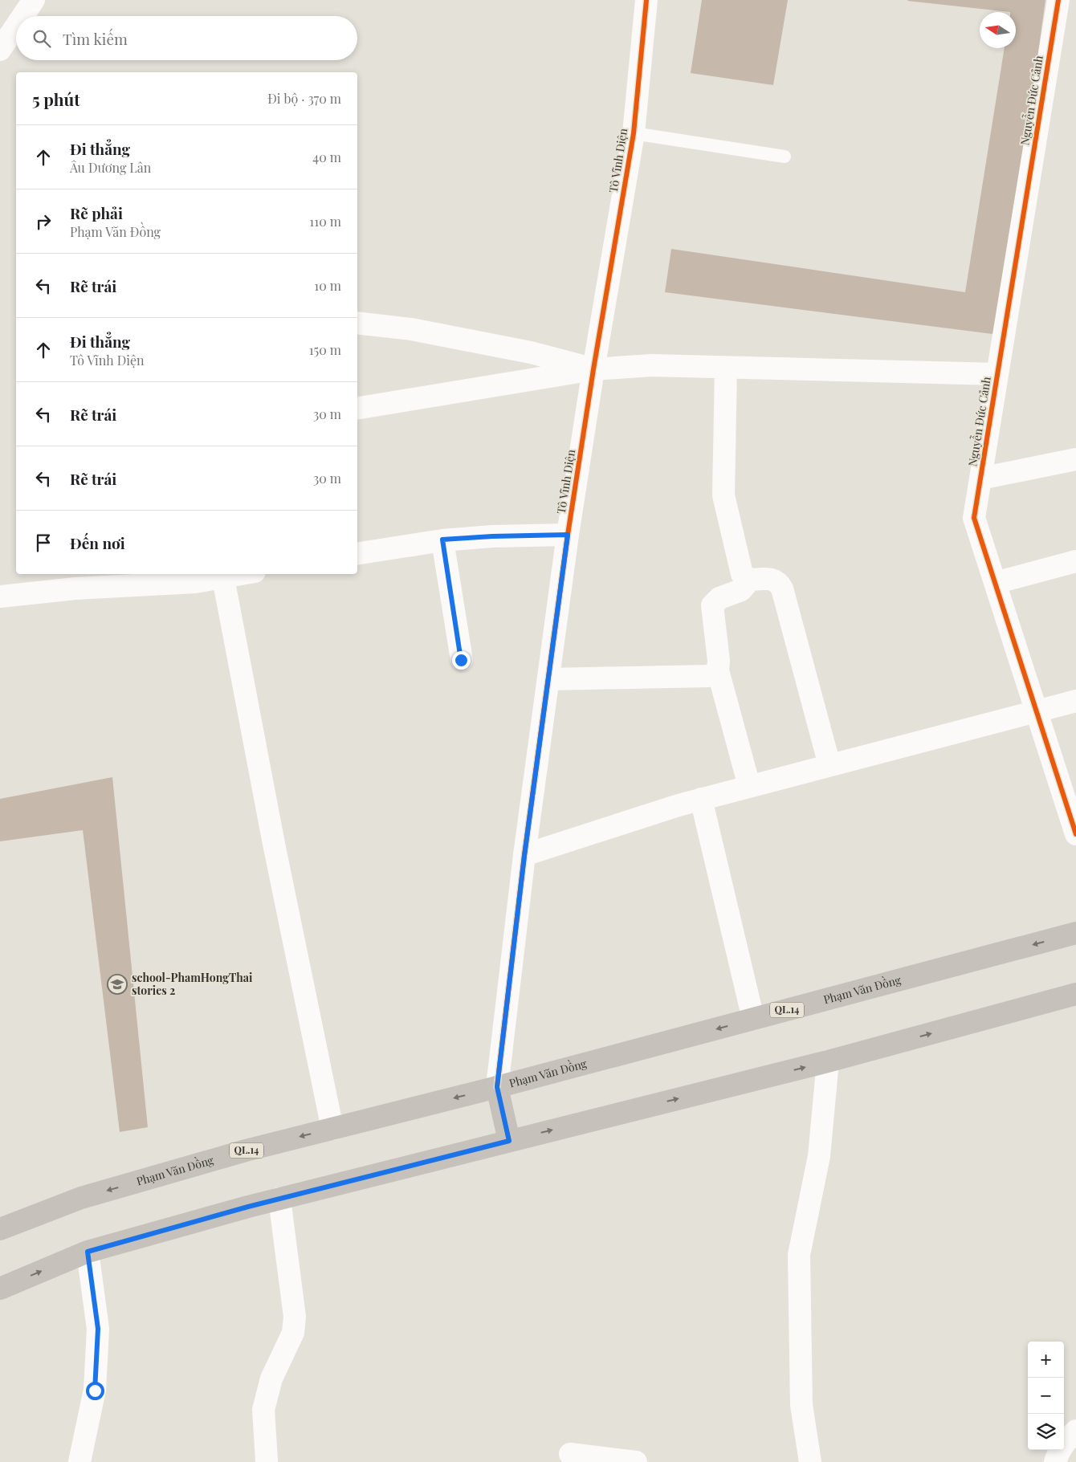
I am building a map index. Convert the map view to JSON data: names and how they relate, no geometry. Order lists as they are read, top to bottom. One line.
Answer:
{"streets":{"main road":["Phạm Văn Đồng","QL.14"],"street":["Nguyễn Đức Cảnh","Tô Vĩnh Diện"]},"crossings":[["Tô Vĩnh Diện","Phạm Văn Đồng"]],"places":{"school or university":["school-PhamHongThai stories 2"]},"north":"left","page":{"search":"Tìm kiếm","heading":["5 phút","Đi bộ · 370 m"],"list":[["Đi thẳng","Âu Dương Lân","40 m"],["Rẽ phải","Phạm Văn Đồng","110 m"],["Rẽ trái","10 m"],["Đi thẳng","Tô Vĩnh Diện","150 m"],["Rẽ trái","30 m"],["Rẽ trái","30 m"],"Đến nơi"],"map_buttons":["+","−"]}}
